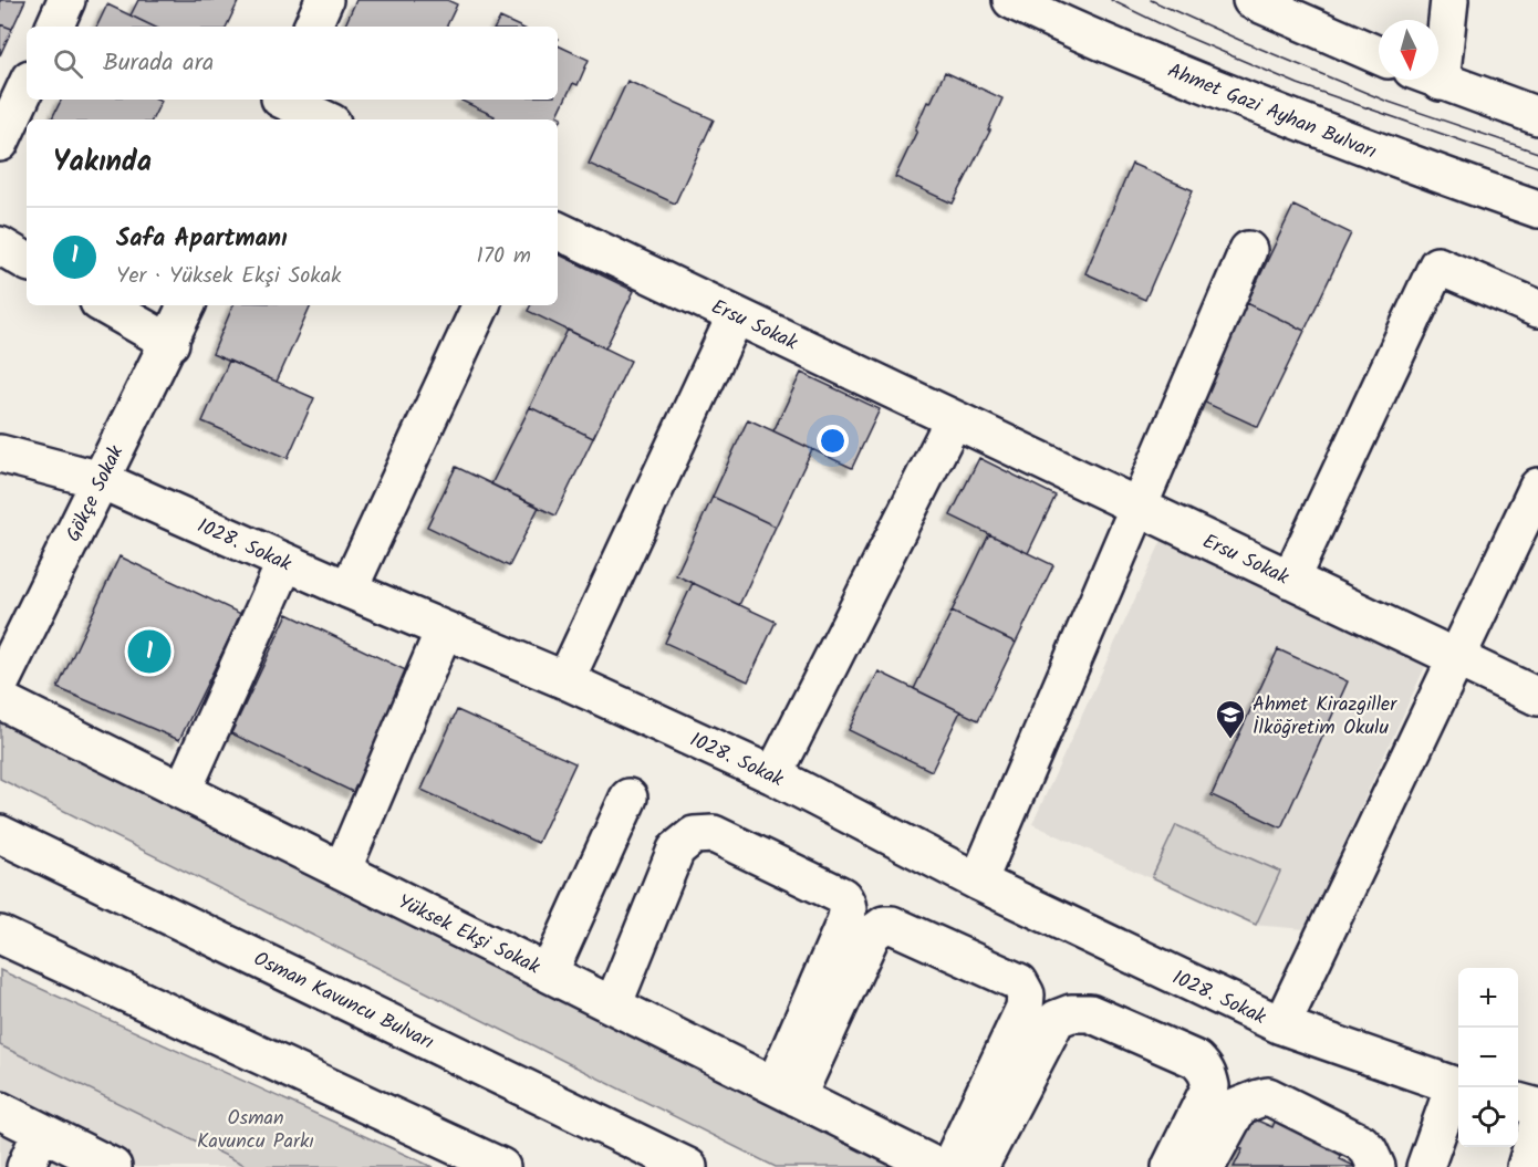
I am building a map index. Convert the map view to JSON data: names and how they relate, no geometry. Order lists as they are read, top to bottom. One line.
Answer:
{"streets":{"main road":["Ahmet Gazi Ayhan Bulvarı","Ersu Sokak","Gökçe Sokak","1028. Sokak","Yüksek Ekşi Sokak","Osman Kavuncu Bulvarı"]},"crossings":[["Gökçe Sokak","1028. Sokak"]],"parks":["Osman Kavuncu Parkı"],"places":{"school or university":["Ahmet Kirazgiller İlköğretim Okulu"]},"north":"bottom","page":{"search":"Burada ara","heading":"Yakında","list":[{"mark":"1","name":"Safa Apartmanı","note":"Yer · Yüksek Ekşi Sokak","value":"170 m"}],"pins":"1","map_buttons":["+","−"]}}
